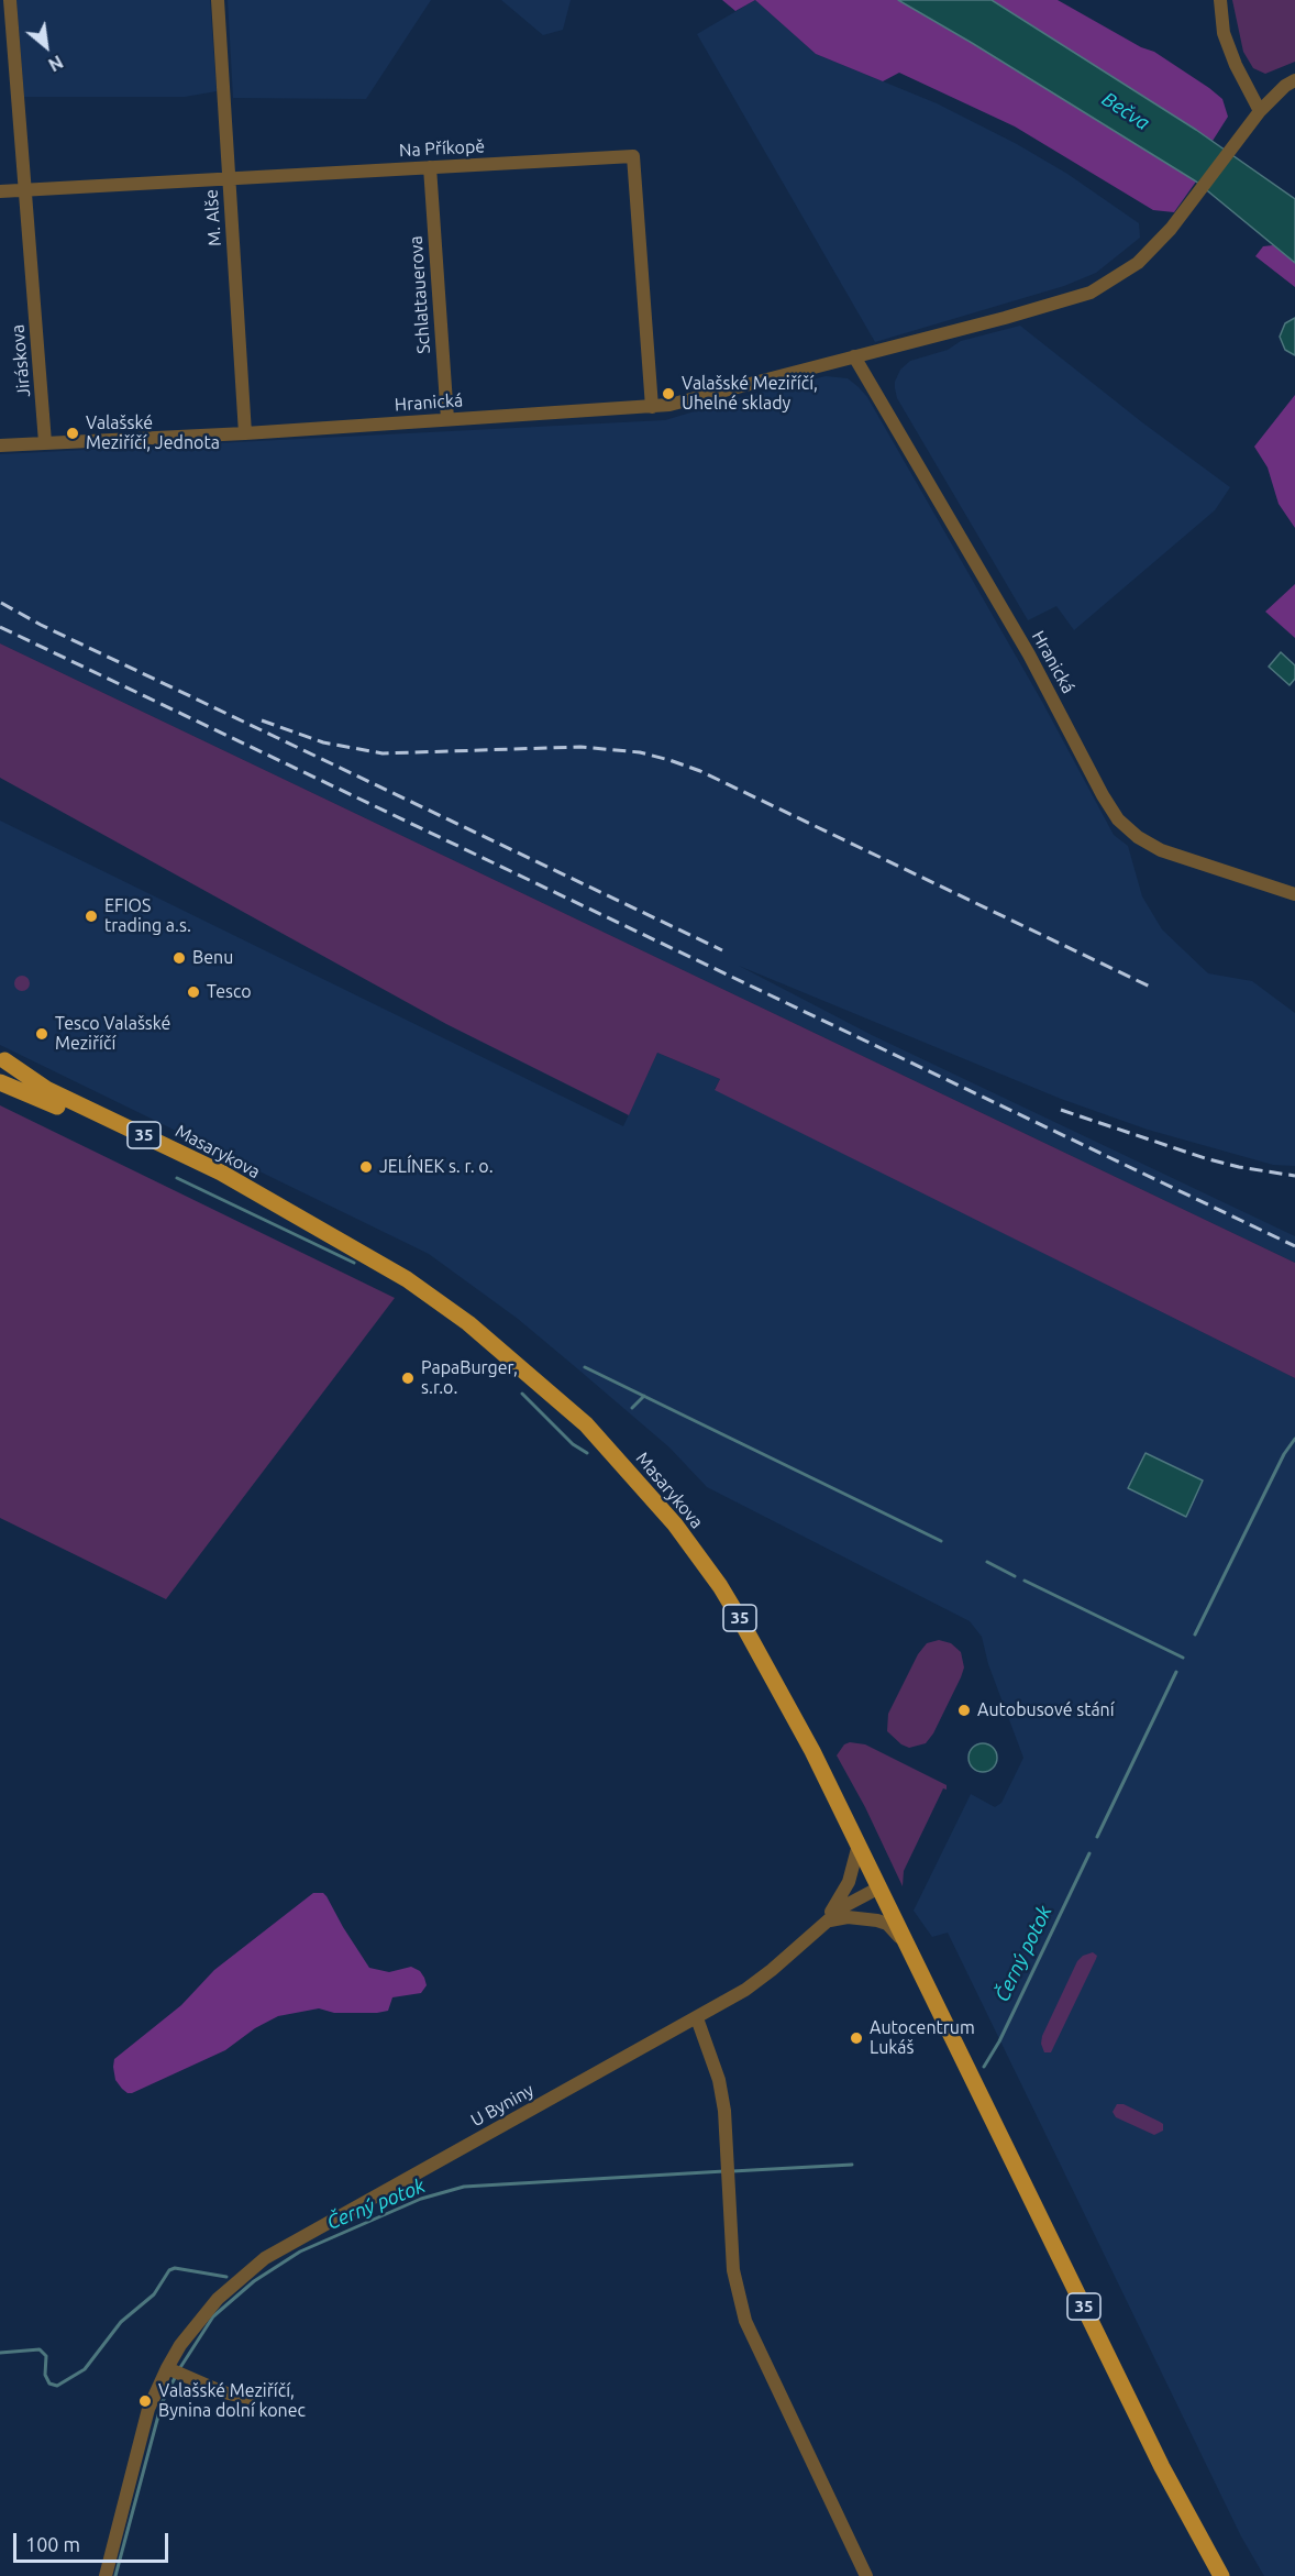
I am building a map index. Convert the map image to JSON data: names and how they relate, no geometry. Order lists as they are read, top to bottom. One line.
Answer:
{"streets":{"main road":["35","Masarykova"],"street":["Na Příkopě","M. Alše","Schlattauerova","Jiráskova","Hranická","U Byniny"]},"crossings":[["Na Příkopě","M. Alše"],["Na Příkopě","Schlattauerova"],["Na Příkopě","Jiráskova"],["Na Příkopě","Hranická"],["M. Alše","Hranická"],["Schlattauerova","Hranická"],["Jiráskova","Hranická"],["35","Masarykova"]],"water":["Bečva","Černý potok"],"places":["Valašské Meziříčí, Uhelné sklady","Valašské Meziříčí, Jednota","EFIOS trading a.s.","Benu","Tesco","Tesco Valašské Meziříčí","JELÍNEK s. r. o.","PapaBurger, s.r.o.","Autobusové stání","Autocentrum Lukáš","Valašské Meziříčí, Bynina dolní konec"],"scale_bar":"100 m","north":"bottom right"}
